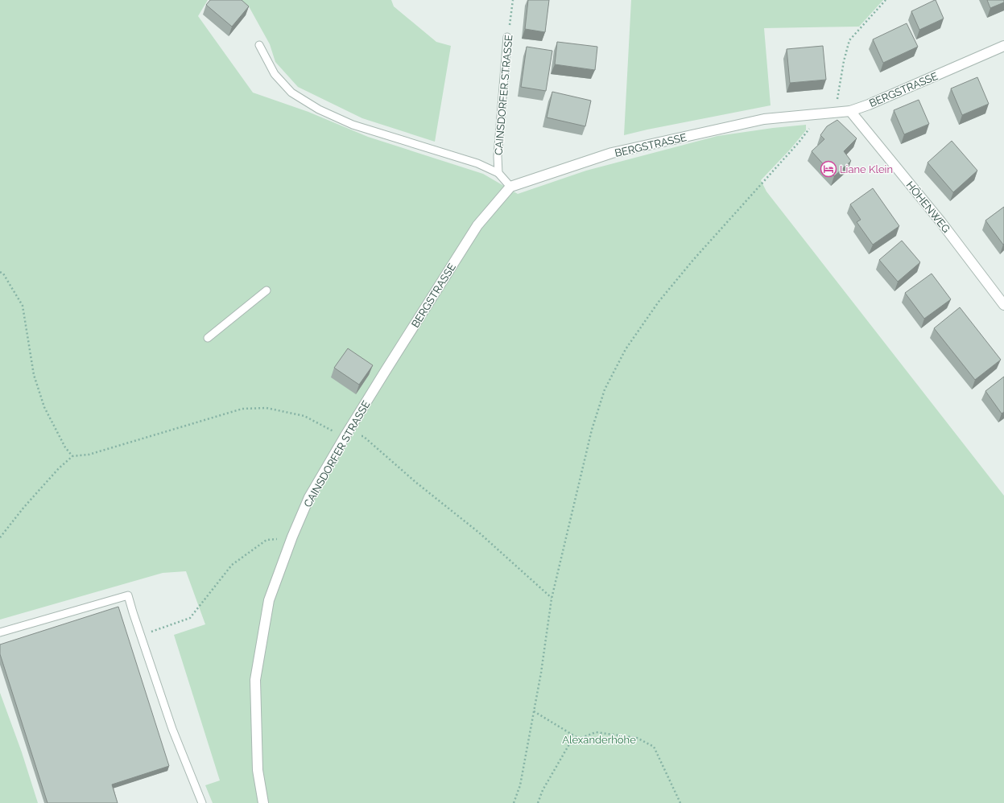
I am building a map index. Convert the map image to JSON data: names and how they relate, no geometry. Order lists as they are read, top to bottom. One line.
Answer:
{"streets":{"street":["BERGSTRASSE","CAINSDORFER STRASSE","HÖHENWEG"]},"crossings":[["BERGSTRASSE","CAINSDORFER STRASSE"],["BERGSTRASSE","HÖHENWEG"]],"parks":["Alexanderhöhe"],"places":{"hotel":["Liane Klein"]}}
